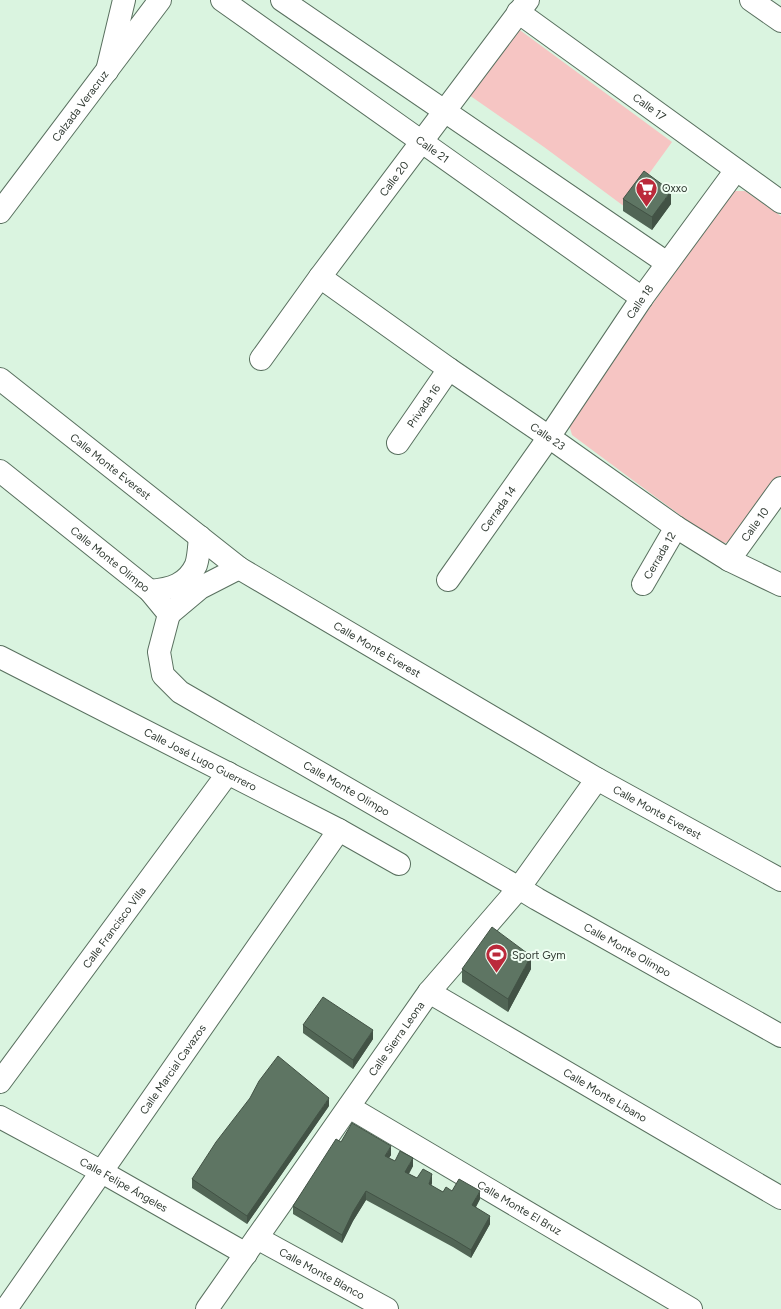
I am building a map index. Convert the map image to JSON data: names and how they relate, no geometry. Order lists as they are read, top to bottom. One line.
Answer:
{"streets":{"street":["Calzada Veracruz","Calle 17","Calle 21","Calle 20","Calle 18","Privada 16","Calle 23","Calle Monte Everest","Cerrada 14","Calle 10","Cerrada 12","Calle Monte Olimpo","Calle José Lugo Guerrero","Calle Francisco Villa","Calle Sierra Leona","Calle Marcial Cavazos","Calle Monte Líbano","Calle Felipe Ángeles","Calle Monte El Bruz","Calle Monte Blanco"]},"crossings":[["Calle 17","Calle 20"],["Calle 17","Calle 18"],["Calle 21","Calle 20"],["Calle 21","Calle 18"],["Calle 20","Calle 23"],["Calle 18","Calle 23"],["Calle 18","Cerrada 14"],["Privada 16","Calle 23"],["Calle 23","Cerrada 14"],["Calle 23","Calle 10"],["Calle 23","Cerrada 12"],["Calle Monte Everest","Calle Sierra Leona"],["Calle Monte Olimpo","Calle Sierra Leona"],["Calle José Lugo Guerrero","Calle Francisco Villa"],["Calle José Lugo Guerrero","Calle Marcial Cavazos"],["Calle Sierra Leona","Calle Monte Líbano"],["Calle Sierra Leona","Calle Felipe Ángeles"],["Calle Sierra Leona","Calle Monte El Bruz"],["Calle Sierra Leona","Calle Monte Blanco"],["Calle Marcial Cavazos","Calle Felipe Ángeles"],["Calle Felipe Ángeles","Calle Monte Blanco"]],"places":{"supermarket":["Oxxo"],"sports":["Sport Gym"]}}
